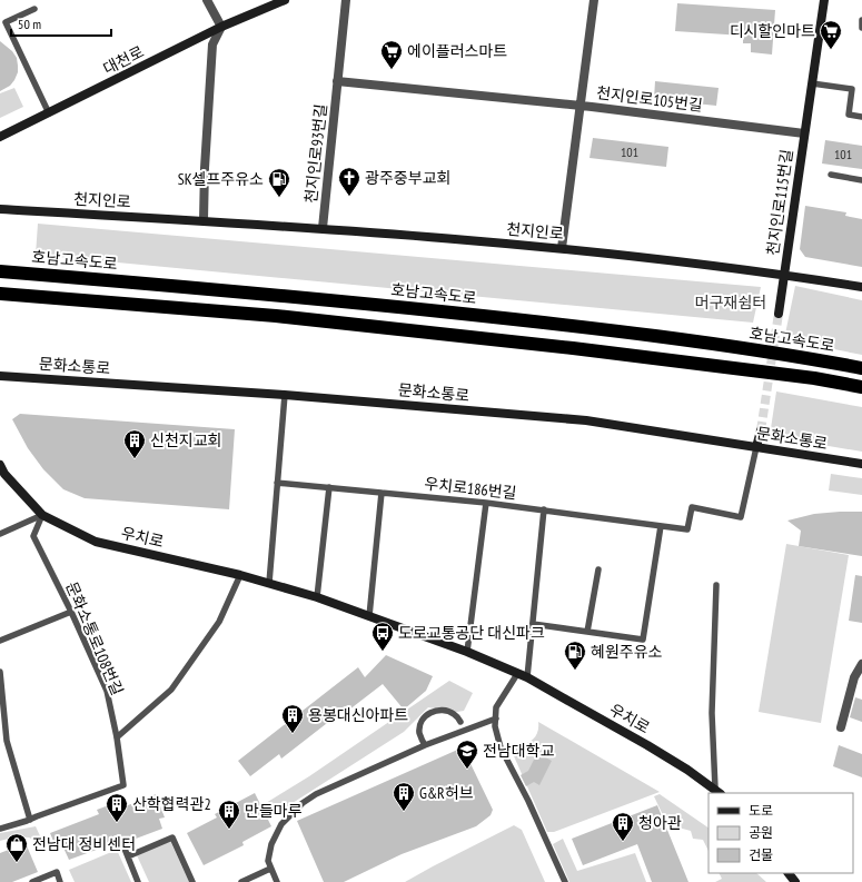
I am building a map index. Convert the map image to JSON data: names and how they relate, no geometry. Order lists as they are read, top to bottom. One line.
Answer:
{"streets":{"highway":["호남고속도로"],"street":["대천로","천지인로105번길","천지인로93번길","천지인로","천지인로115번길","문화소통로","우치로"],"lane":["우치로186번길","문화소통로108번길"]},"crossings":[["천지인로105번길","천지인로93번길"],["천지인로105번길","천지인로"],["천지인로105번길","천지인로115번길"],["천지인로93번길","천지인로"],["천지인로","천지인로115번길"],["문화소통로","우치로186번길"],["우치로","문화소통로108번길"]],"parks":["머구재쉼터"],"places":{"supermarket":["디시할인마트","에이플러스마트"],"church":["광주중부교회"],"fuel station":["SK셀프주유소","혜원주유소"],"building":["신천지교회","용봉대신아파트","G&R허브","산학협력관2","만들마루","청아관"],"bus stop":["도로교통공단 대신파크"],"school or university":["전남대학교"],"shop":["전남대 정비센터"]},"house_numbers":["101","101"],"legend":["도로","공원","건물"],"scale_bar":"50 m"}
